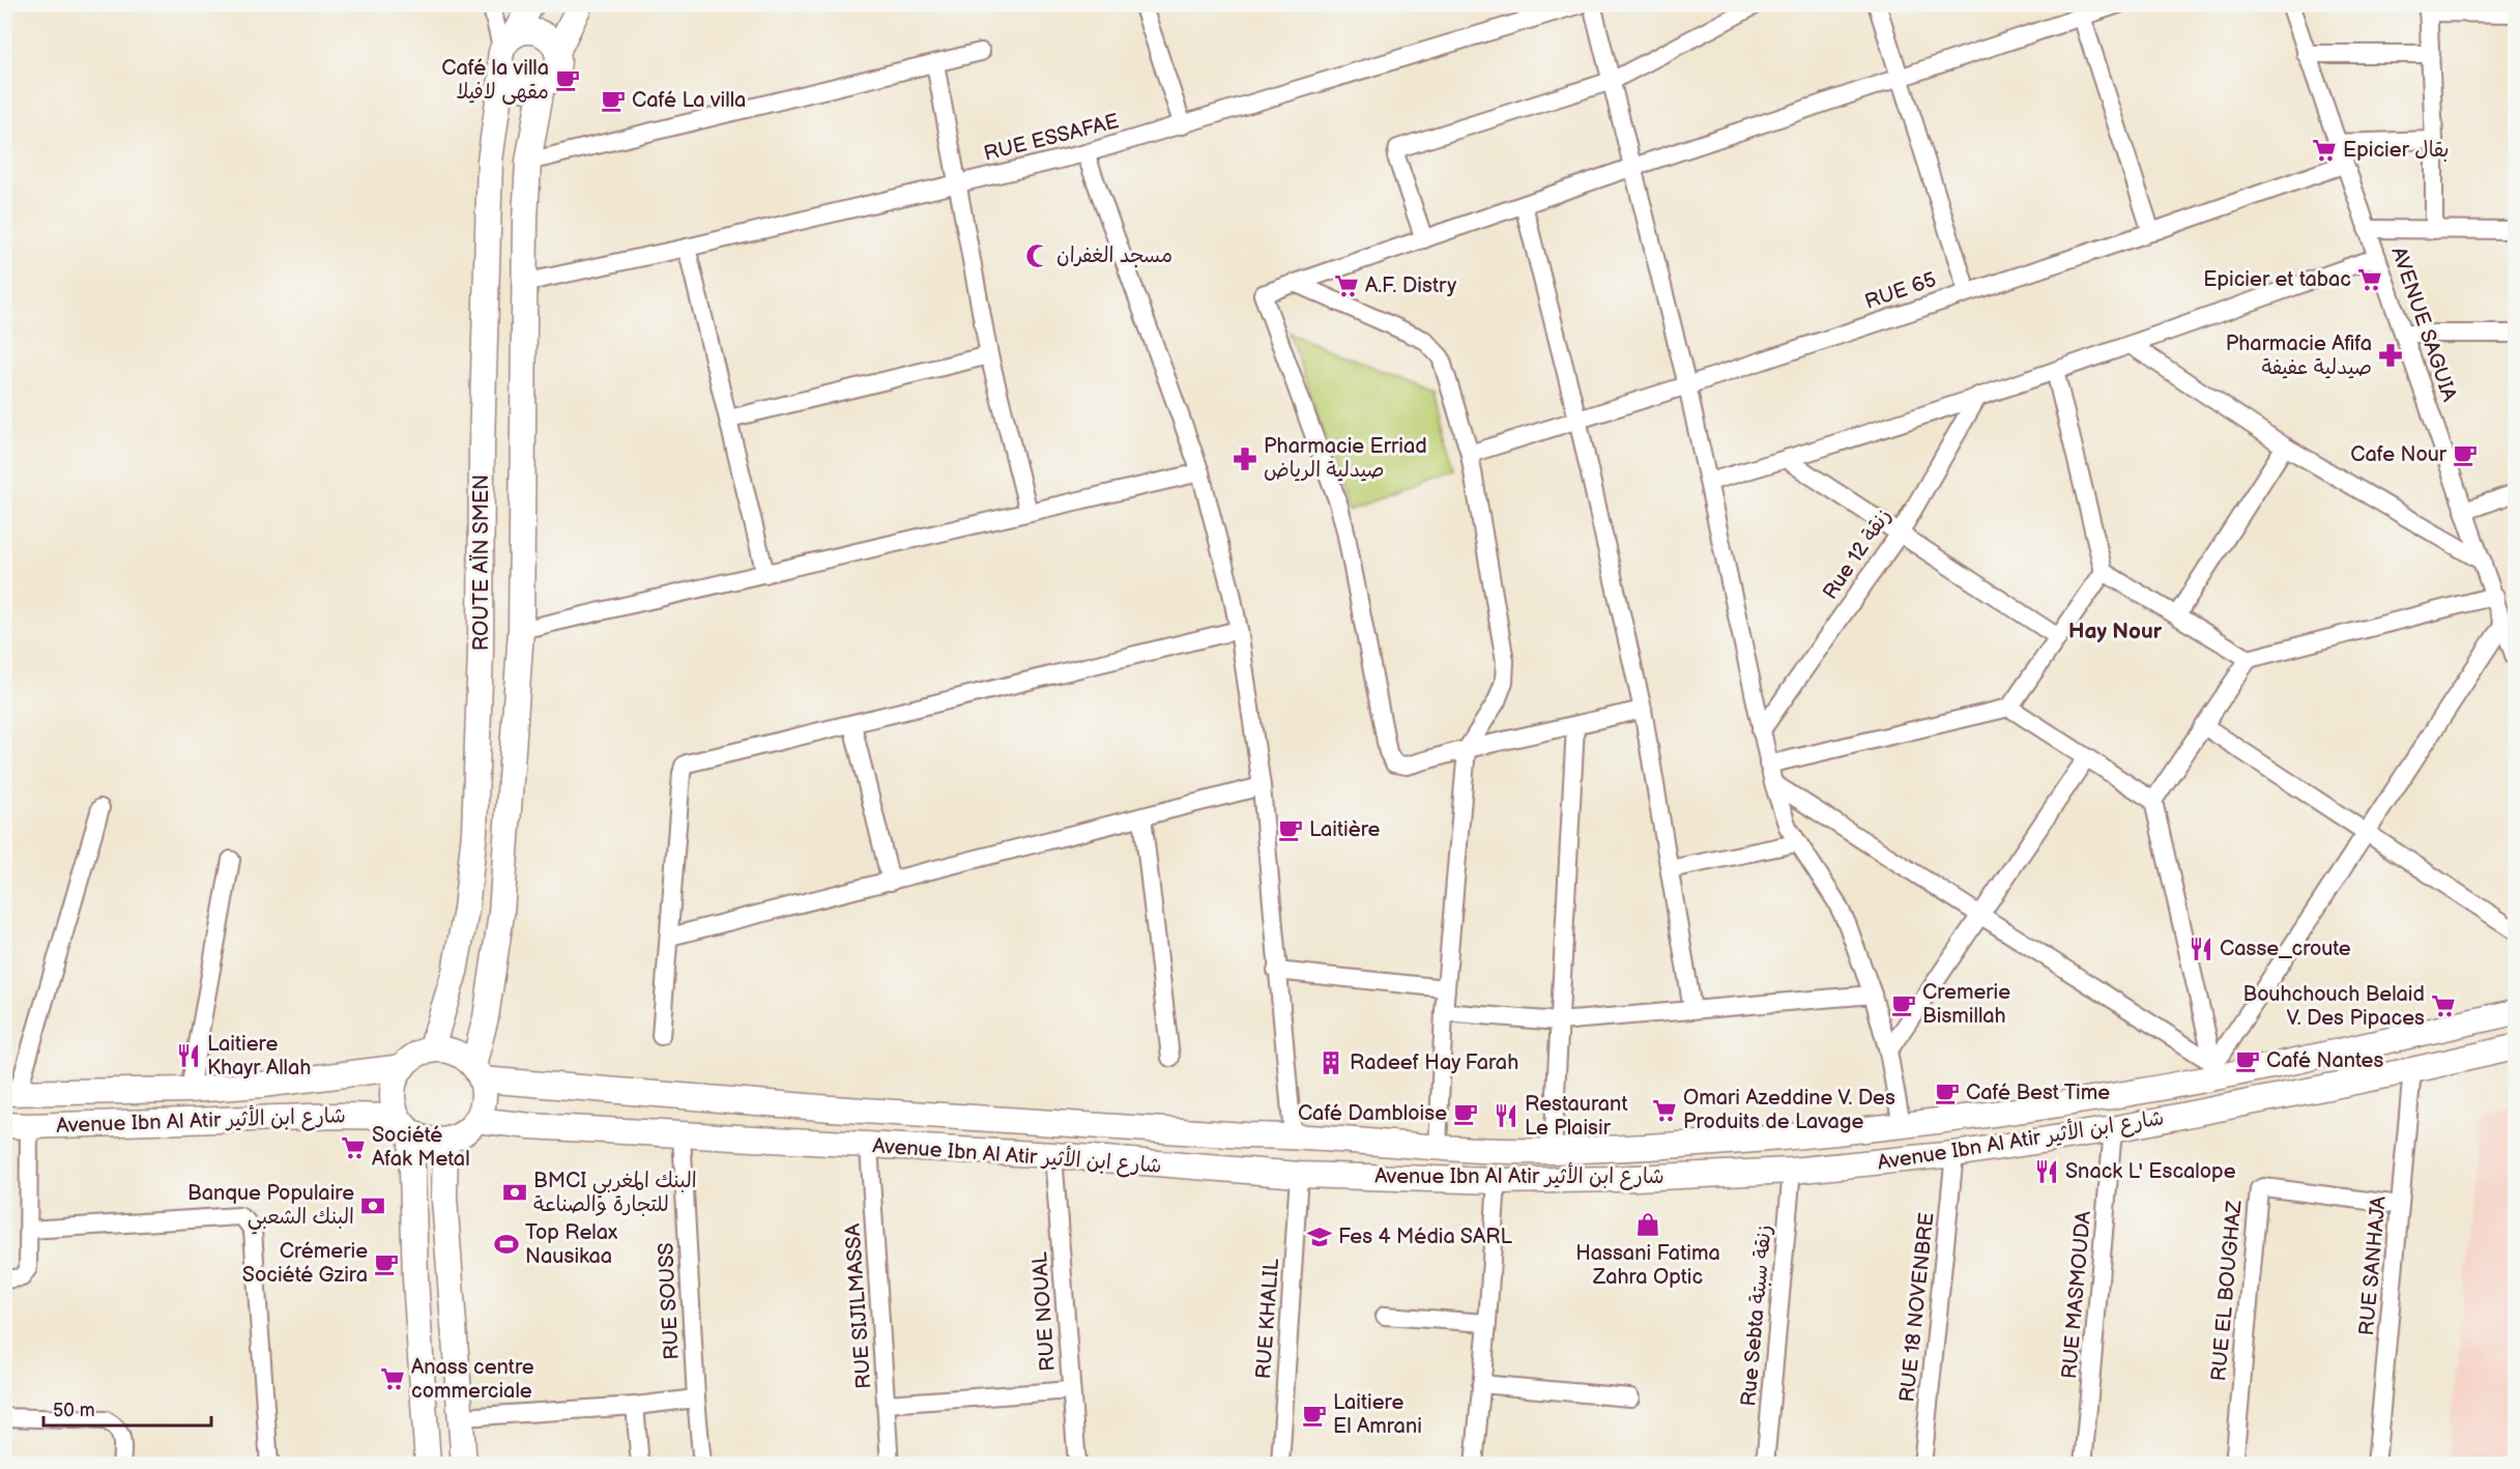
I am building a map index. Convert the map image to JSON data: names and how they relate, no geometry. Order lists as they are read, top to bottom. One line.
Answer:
{"streets":{"street":["RUE ESSAFAE","RUE 65","AVENUE SAGUIA","Rue 12 زنقة","ROUTE AÏN SMEN","Avenue Ibn Al Atir شارع ابن الأثير","RUE SANHAJA","RUE EL BOUGHAZ","RUE MASMOUDA","RUE SOUSS","RUE SIJILMASSA","RUE 18 NOVENBRE","RUE NOUAL","Rue Sebta زنقة سبتة","RUE KHALIL"]},"crossings":[["RUE ESSAFAE","ROUTE AÏN SMEN"],["RUE 65","AVENUE SAGUIA"],["ROUTE AÏN SMEN","Avenue Ibn Al Atir شارع ابن الأثير"],["Avenue Ibn Al Atir شارع ابن الأثير","RUE SANHAJA"],["Avenue Ibn Al Atir شارع ابن الأثير","RUE MASMOUDA"],["Avenue Ibn Al Atir شارع ابن الأثير","RUE SOUSS"],["Avenue Ibn Al Atir شارع ابن الأثير","RUE SIJILMASSA"],["Avenue Ibn Al Atir شارع ابن الأثير","RUE 18 NOVENBRE"],["Avenue Ibn Al Atir شارع ابن الأثير","RUE NOUAL"],["Avenue Ibn Al Atir شارع ابن الأثير","Rue Sebta زنقة سبتة"],["Avenue Ibn Al Atir شارع ابن الأثير","RUE KHALIL"],["RUE SANHAJA","RUE EL BOUGHAZ"]],"districts":["Hay Nour"],"places":{"cafe":["Café la villa مقهى لافيلا","Café La villa","Cafe Nour","Laitière","Cremerie Bismillah","Café Nantes","Café Best Time","Café Dambloise","Crémerie Société Gzira","Laitiere El Amrani"],"supermarket":["Epicier بقال","Epicier et tabac","A.F. Distry","Bouhchouch Belaid V. Des Pipaces","Omari Azeddine V. Des Produits de Lavage","Société Afak Metal","Anass centre commerciale"],"mosque":["مسجد الغفران"],"pharmacy":["Pharmacie Afifa صيدلية عفيفة","Pharmacie Erriad صيدلية الرياض"],"restaurant":["Casse_croute","Laitiere Khayr Allah","Restaurant Le Plaisir","Snack L' Escalope"],"building":["Radeef Hay Farah"],"bank":["BMCI البنك المغربي للتجارة والصناعة","Banque Populaire البنك الشعبي"],"shop":["Hassani Fatima Zahra Optic"],"school or university":["Fes 4 Média SARL"],"sports":["Top Relax Nausikaa"]},"scale_bar":"50 m"}
